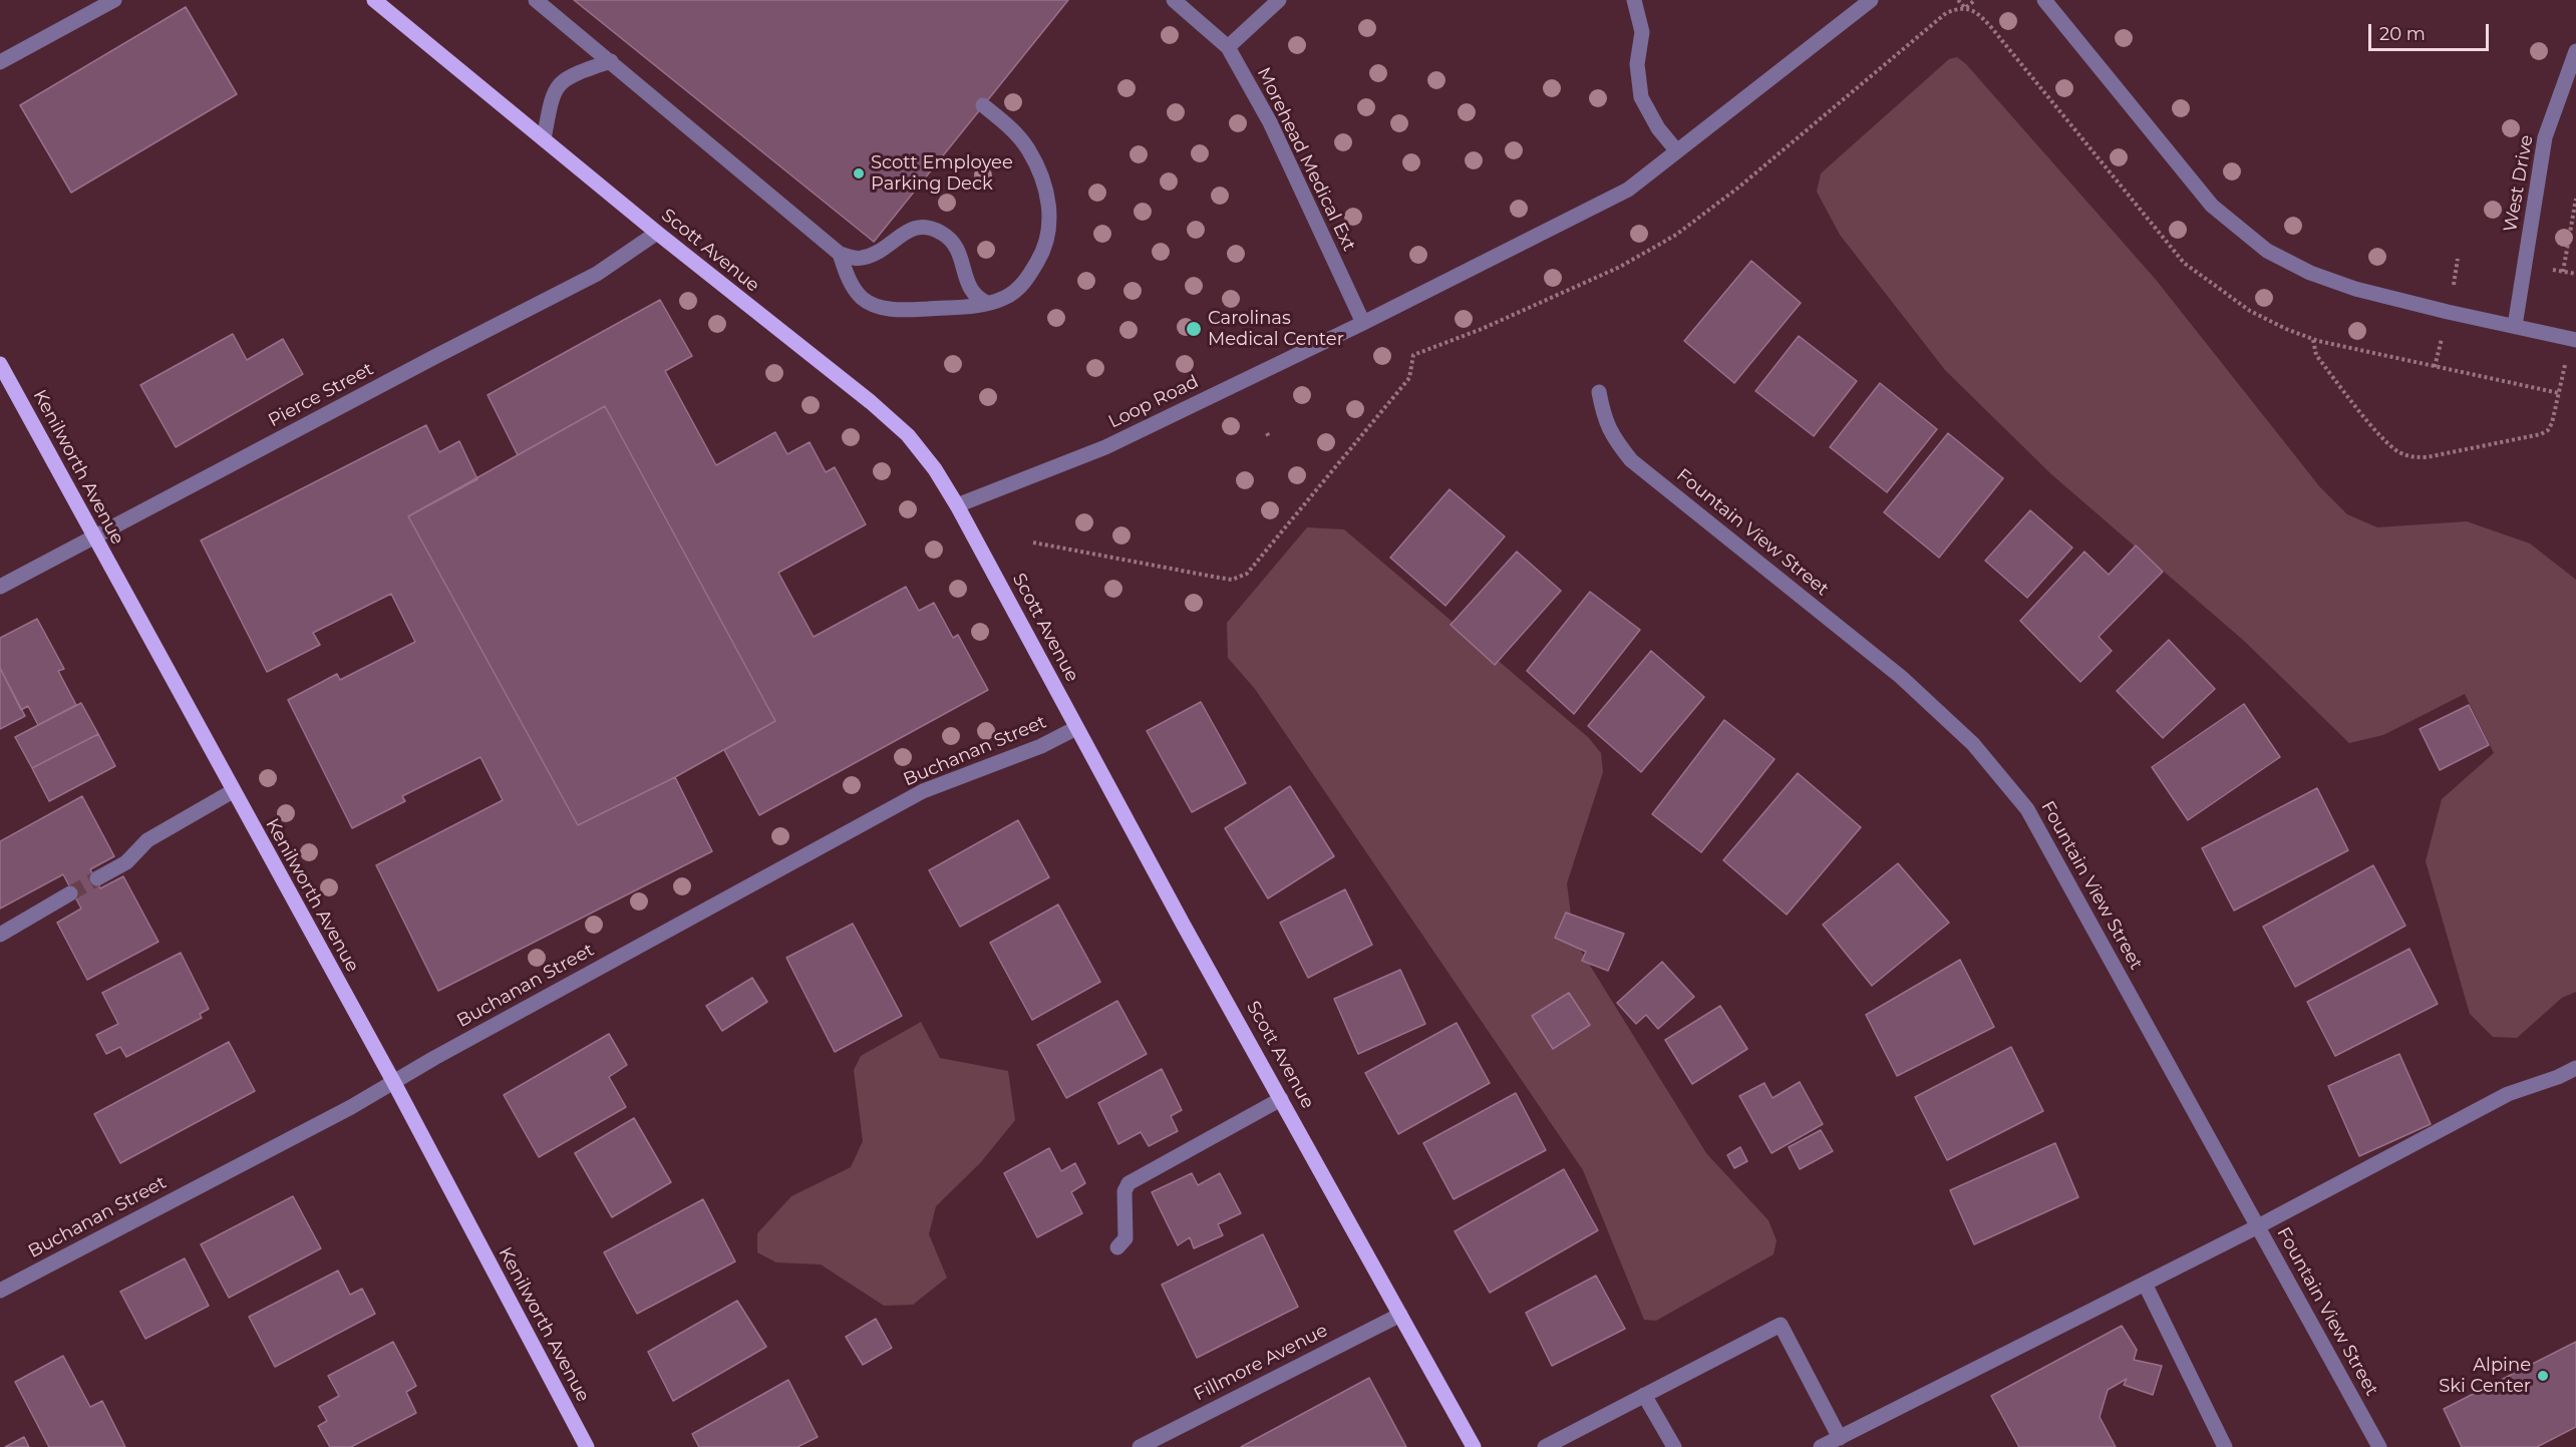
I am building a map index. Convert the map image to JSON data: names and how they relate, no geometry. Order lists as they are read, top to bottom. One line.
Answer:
{"streets":{"main road":["Scott Avenue","Kenilworth Avenue"],"street":["Morehead Medical Ext","West Drive","Pierce Street","Loop Road","Fountain View Street","Buchanan Street","Fillmore Avenue"]},"crossings":[["Morehead Medical Ext","Loop Road"],["Scott Avenue","Pierce Street"],["Scott Avenue","Loop Road"],["Scott Avenue","Buchanan Street"],["Scott Avenue","Fillmore Avenue"],["Pierce Street","Kenilworth Avenue"],["Kenilworth Avenue","Buchanan Street"]],"places":["Scott Employee Parking Deck","Carolinas Medical Center","Alpine Ski Center"],"scale_bar":"20 m"}
